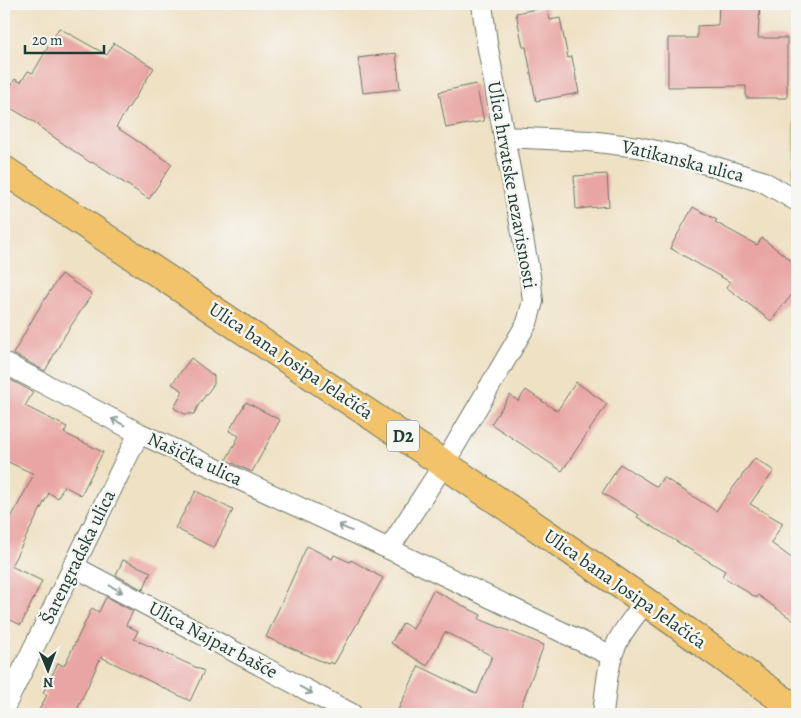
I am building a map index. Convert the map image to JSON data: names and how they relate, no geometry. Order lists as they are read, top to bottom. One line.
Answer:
{"streets":{"main road":["Ulica bana Josipa Jelačića","D2"],"street":["Vatikanska ulica","Ulica hrvatske nezavisnosti","Našička ulica","Šarengradska ulica","Ulica Najpar bašće"]},"crossings":[["Vatikanska ulica","Ulica hrvatske nezavisnosti"],["Ulica hrvatske nezavisnosti","Ulica bana Josipa Jelačića"],["Našička ulica","Šarengradska ulica"],["Šarengradska ulica","Ulica Najpar bašće"]],"one_way":["Našička ulica","Ulica Najpar bašće"],"scale_bar":"20 m","north":"bottom"}
